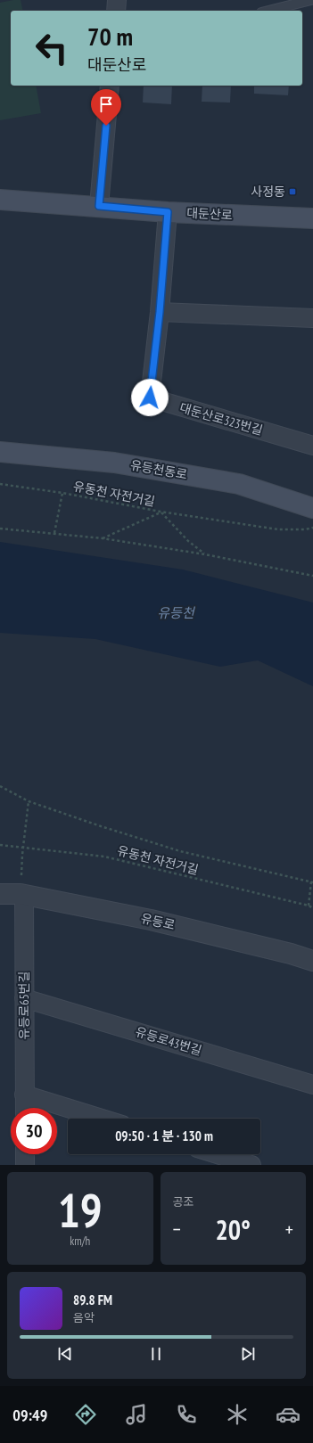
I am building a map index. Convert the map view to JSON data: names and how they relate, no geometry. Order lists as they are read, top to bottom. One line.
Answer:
{"streets":{"main road":["대둔산로","유등천동로"],"street":["대둔산로323번길","유등로","유등로65번길","유등로43번길"],"path":["유동천 자전거길"]},"crossings":[["대둔산로","대둔산로323번길"],["유등로","유등로65번길"],["유등로65번길","유등로43번길"]],"water":["유등천"],"places":{"transit":["사정동"]},"page":{"turn":["70 m","대둔산로"],"limit":"30","trip":"09:50 · 1 분 · 130 m","tile":[["19","km/h"],"공조"],"heat":["−","20°","+"],"song":["89.8 FM","음악"],"tabs":"09:49"}}
